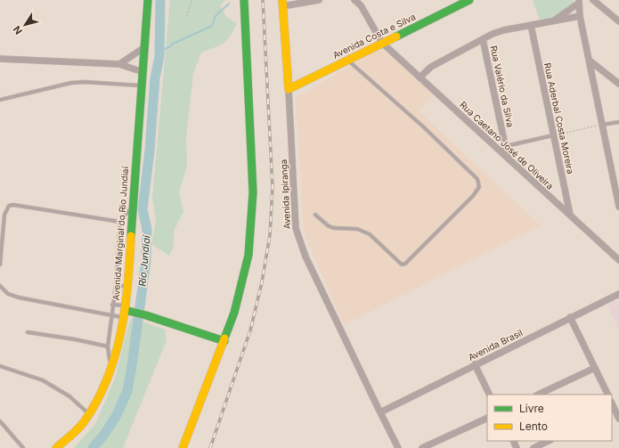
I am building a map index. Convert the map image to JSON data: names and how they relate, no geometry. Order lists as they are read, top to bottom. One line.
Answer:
{"streets":{"main road":["Avenida Costa e Silva","Avenida Ipiranga","Avenida Marginal do Rio Jundiaí"],"street":["Rua Valério da Silva","Rua Aderbal Costa Moreira","Rua Caetano José de Oliveira","Avenida Brasil"]},"crossings":[["Avenida Costa e Silva","Rua Caetano José de Oliveira"],["Avenida Costa e Silva","Avenida Ipiranga"],["Rua Valério da Silva","Rua Caetano José de Oliveira"],["Rua Aderbal Costa Moreira","Rua Caetano José de Oliveira"],["Avenida Ipiranga","Avenida Brasil"]],"water":["Rio Jundiaí"],"legend":["Livre","Lento"],"north":"bottom left"}
